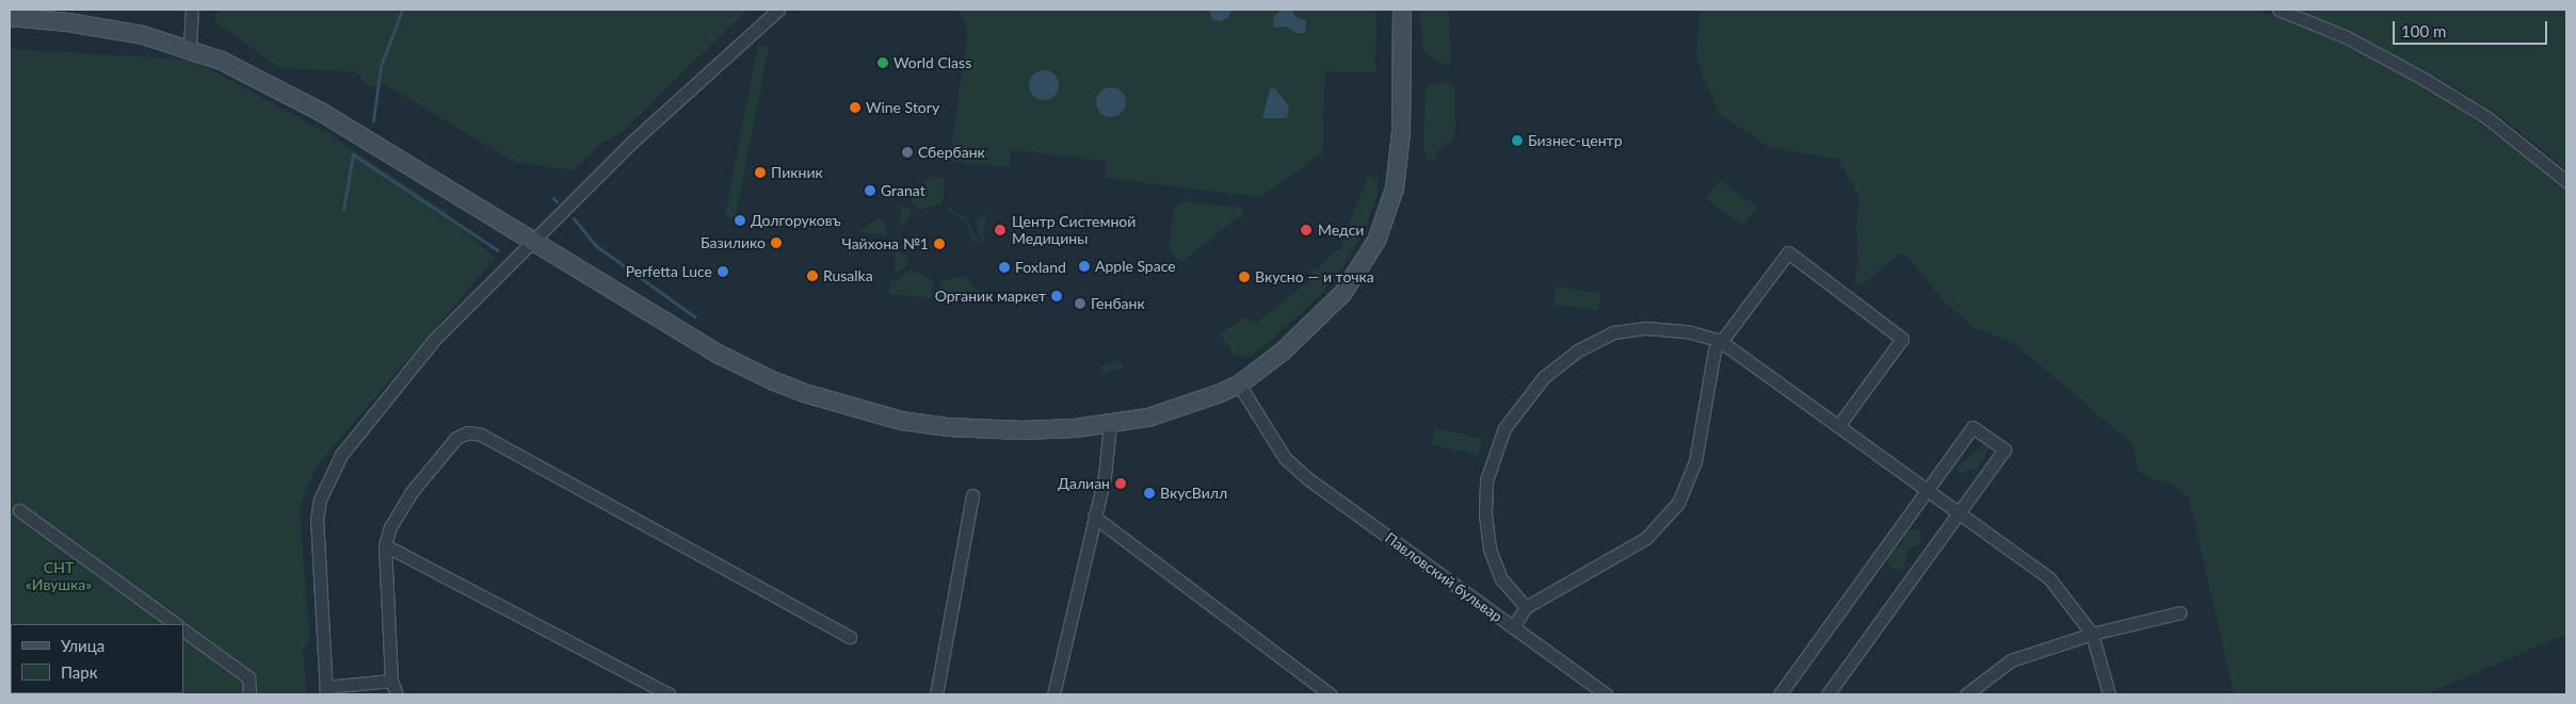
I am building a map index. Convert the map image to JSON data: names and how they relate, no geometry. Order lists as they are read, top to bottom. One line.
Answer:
{"streets":{"street":["Павловский бульвар"]},"parks":["СНТ «Ивушка»"],"places":["World Class","Wine Story","Бизнес-центр","Сбербанк","Пикник","Granat","Долгоруковъ","Центр Системной Медицины","Медси","Базилико","Чайхона №1","Apple Space","Foxland","Perfetta Luce","Rusalka","Вкусно — и точка","Органик маркет","Генбанк","Далиан","ВкусВилл"],"legend":["Улица","Парк"],"scale_bar":"100 m"}
